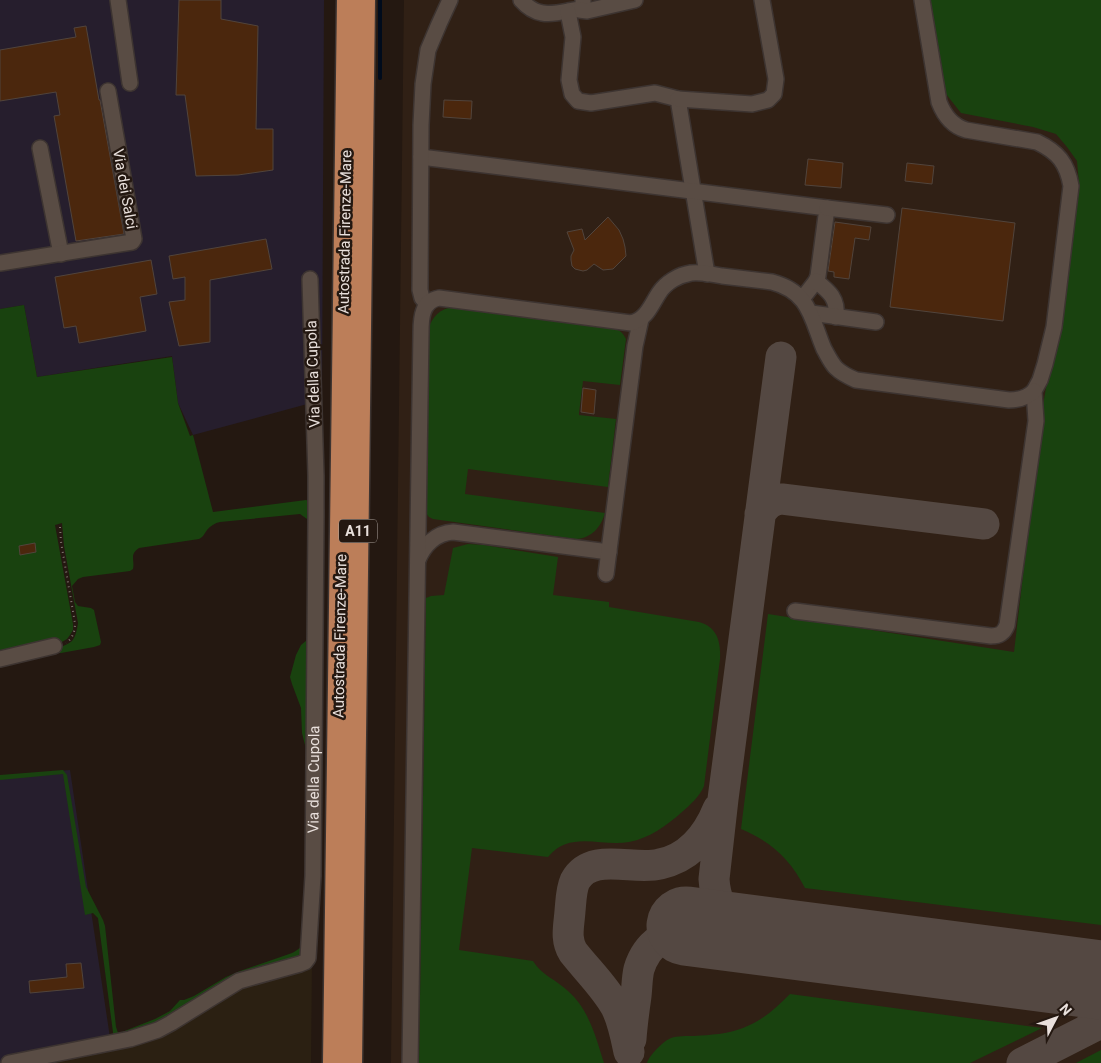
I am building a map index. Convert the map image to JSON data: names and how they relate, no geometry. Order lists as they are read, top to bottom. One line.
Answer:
{"streets":{"highway":["Autostrada Firenze-Mare","A11"],"street":["Via dei Salci","Via della Cupola"]},"north":"top right"}
